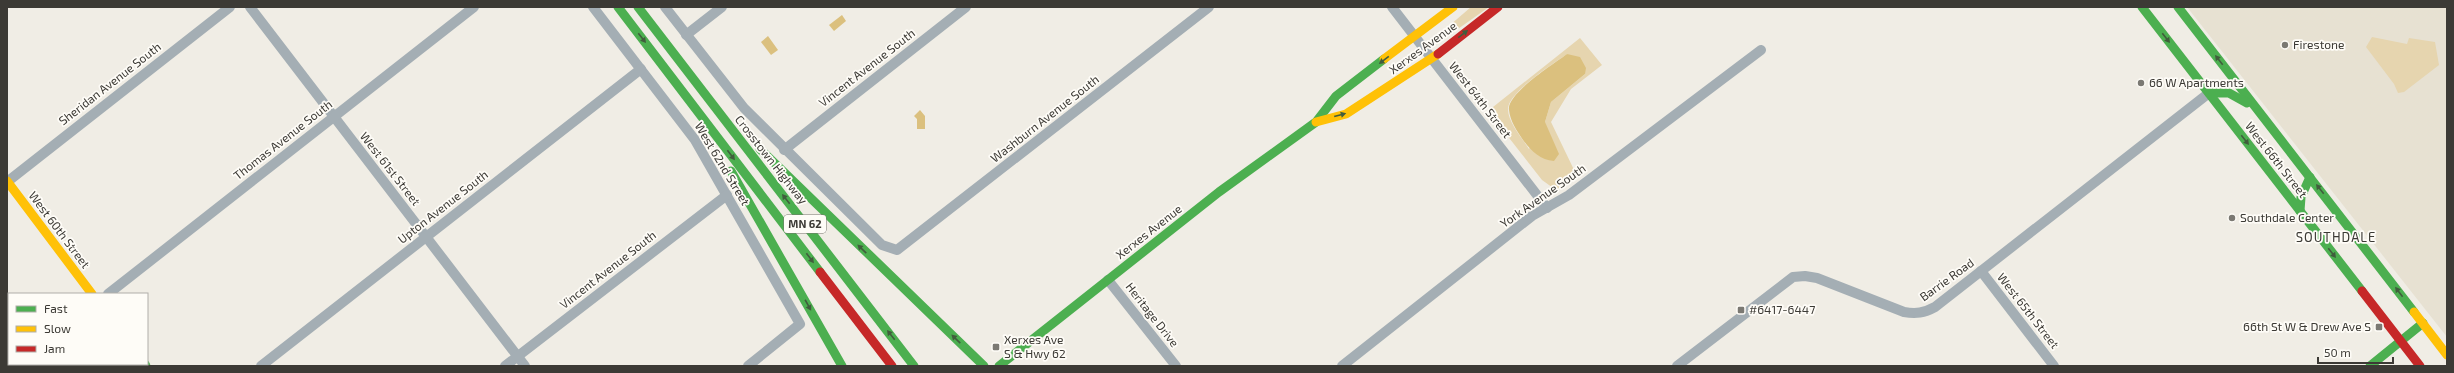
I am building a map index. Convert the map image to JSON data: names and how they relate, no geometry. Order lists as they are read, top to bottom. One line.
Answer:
{"streets":{"main road":["Xerxes Avenue","Crosstown Highway","West 66th Street","MN 62","West 60th Street"],"street":["Vincent Avenue South","Sheridan Avenue South","West 64th Street","Washburn Avenue South","Thomas Avenue South","West 62nd Street","West 61st Street","York Avenue South","Upton Avenue South","Barrie Road","West 65th Street","Heritage Drive"]},"crossings":[["Xerxes Avenue","West 64th Street"],["Xerxes Avenue","Heritage Drive"],["Vincent Avenue South","Washburn Avenue South"],["Vincent Avenue South","West 62nd Street"],["Vincent Avenue South","West 61st Street"],["Sheridan Avenue South","West 60th Street"],["West 64th Street","York Avenue South"],["Thomas Avenue South","West 61st Street"],["West 66th Street","Barrie Road"],["West 62nd Street","Upton Avenue South"],["West 61st Street","Upton Avenue South"],["Barrie Road","West 65th Street"]],"districts":["SOUTHDALE"],"places":{"other":["Firestone","66 W Apartments","Southdale Center"],"transit":["#6417-6447","66th St W & Drew Ave S","Xerxes Ave S & Hwy 62"]},"legend":["Fast","Slow","Jam"],"scale_bar":"50 m"}
